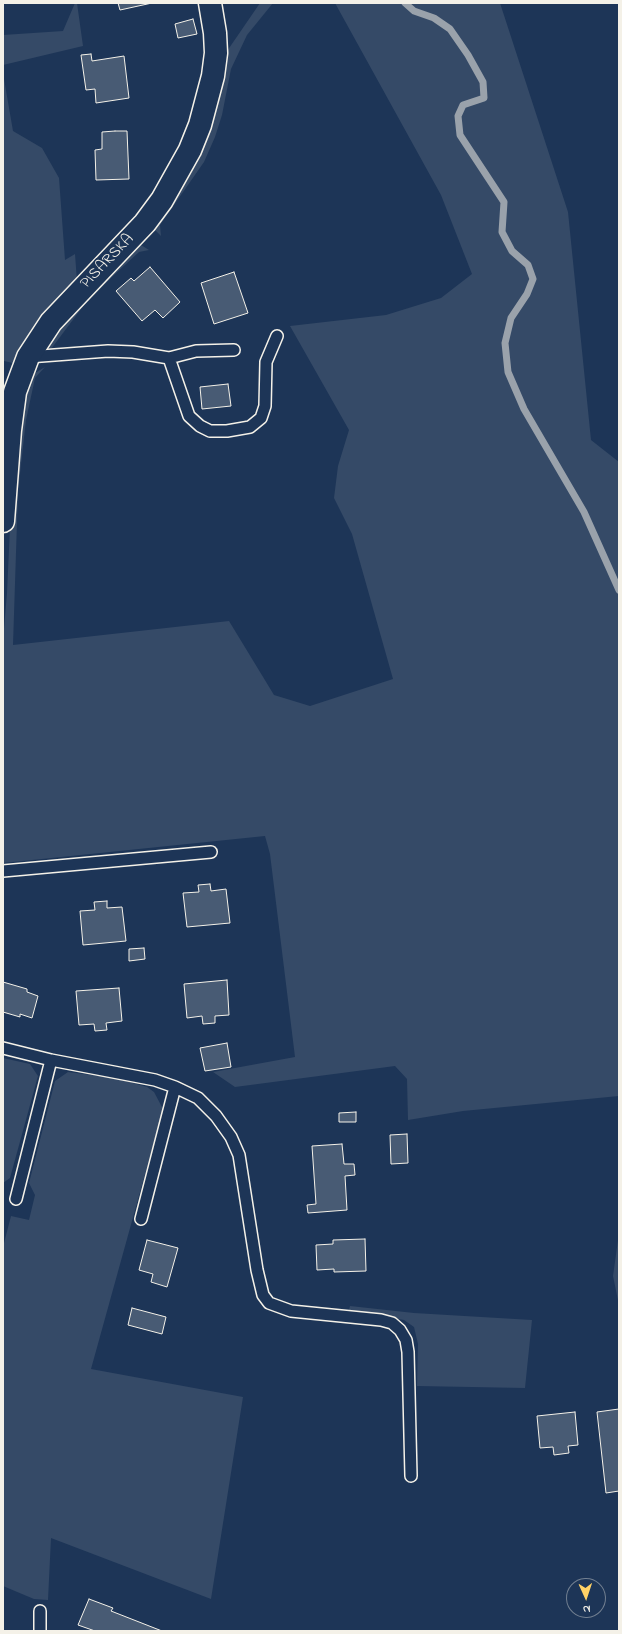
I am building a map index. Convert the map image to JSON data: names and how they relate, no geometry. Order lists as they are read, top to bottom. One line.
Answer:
{"streets":{"street":["PISARSKA"]},"north":"bottom"}
